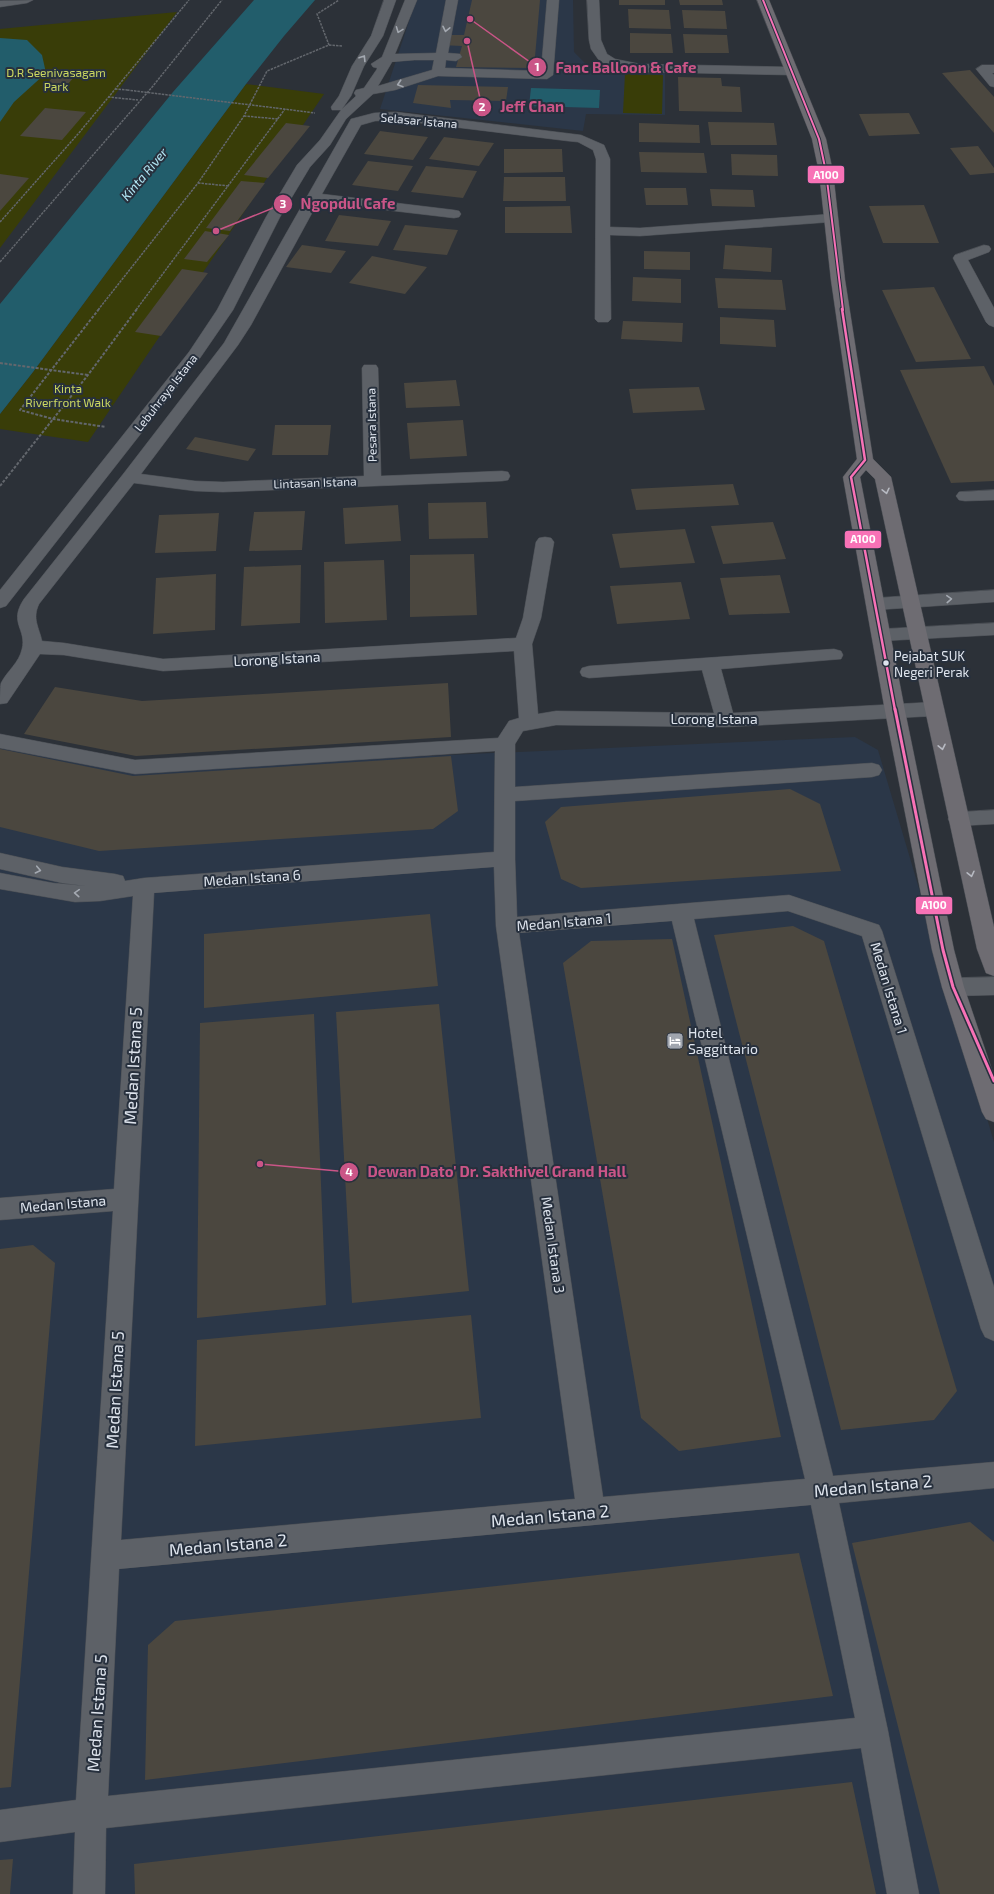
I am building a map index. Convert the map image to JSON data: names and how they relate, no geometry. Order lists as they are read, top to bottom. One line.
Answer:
{"streets":{"street":["Selasar Istana","Lebuhraya Istana","Pesara Istana","Lintasan Istana","Lorong Istana","Medan Istana 6","Medan Istana 1","Medan Istana 5","Medan Istana","Medan Istana 3","Medan Istana 2"]},"crossings":[["Selasar Istana","Lintasan Istana"],["Selasar Istana","Lorong Istana"],["Pesara Istana","Lintasan Istana"],["Lorong Istana","Medan Istana 3"],["Medan Istana 6","Medan Istana 5"],["Medan Istana 6","Medan Istana 3"],["Medan Istana 1","Medan Istana 3"],["Medan Istana 5","Medan Istana"],["Medan Istana 5","Medan Istana 2"],["Medan Istana 3","Medan Istana 2"]],"water":["Kinta River"],"parks":["D.R Seenivasagam Park","Kinta Riverfront Walk"],"places":{"other":["Fanc Balloon & Cafe","Jeff Chan","Ngopdul Cafe","Pejabat SUK Negeri Perak","Dewan Dato' Dr. Sakthivel Grand Hall"],"hotel":["Hotel Saggittario"]},"lines":["transit line A100"]}
